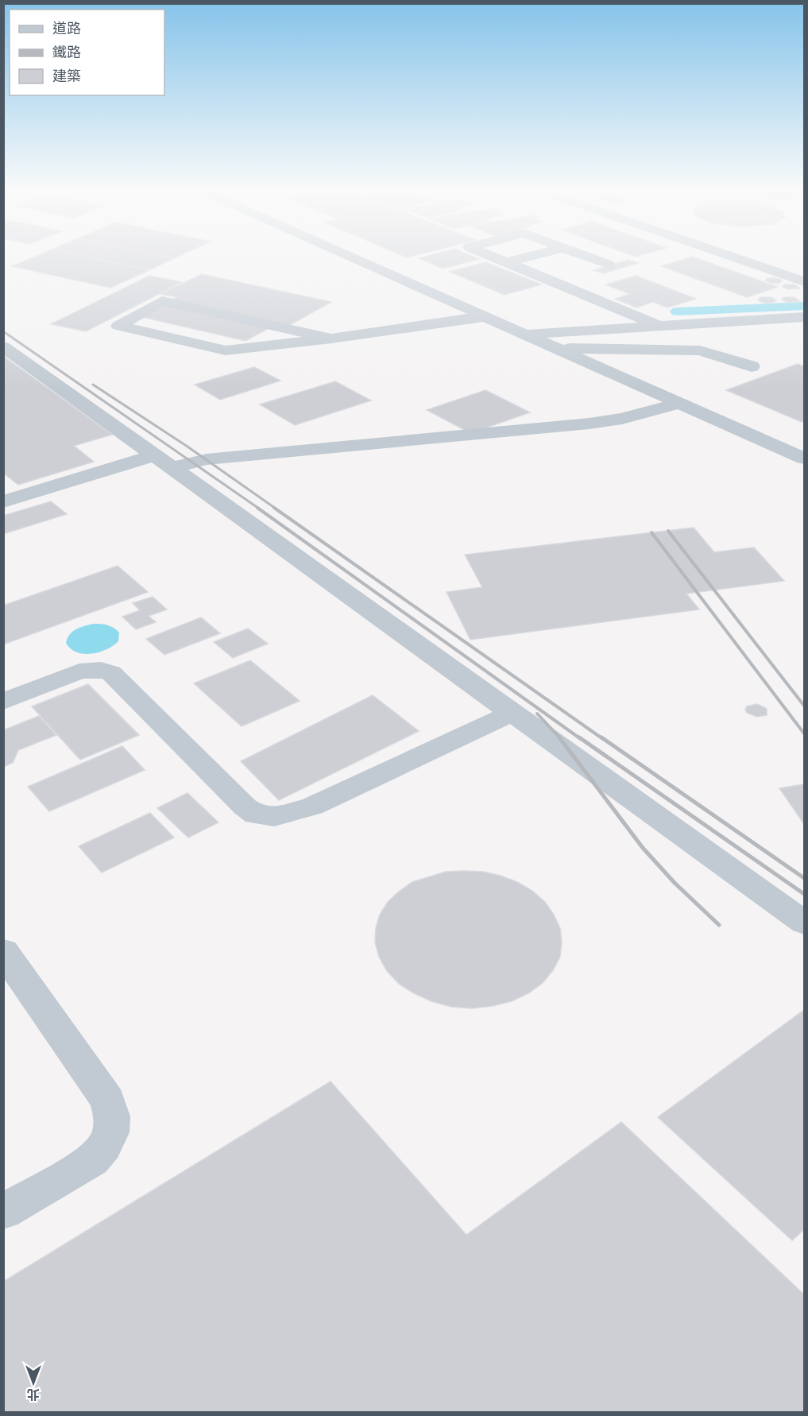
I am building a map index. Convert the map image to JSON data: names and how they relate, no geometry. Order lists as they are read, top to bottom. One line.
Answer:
{"legend":["道路","鐵路","建築"],"north":"bottom"}
